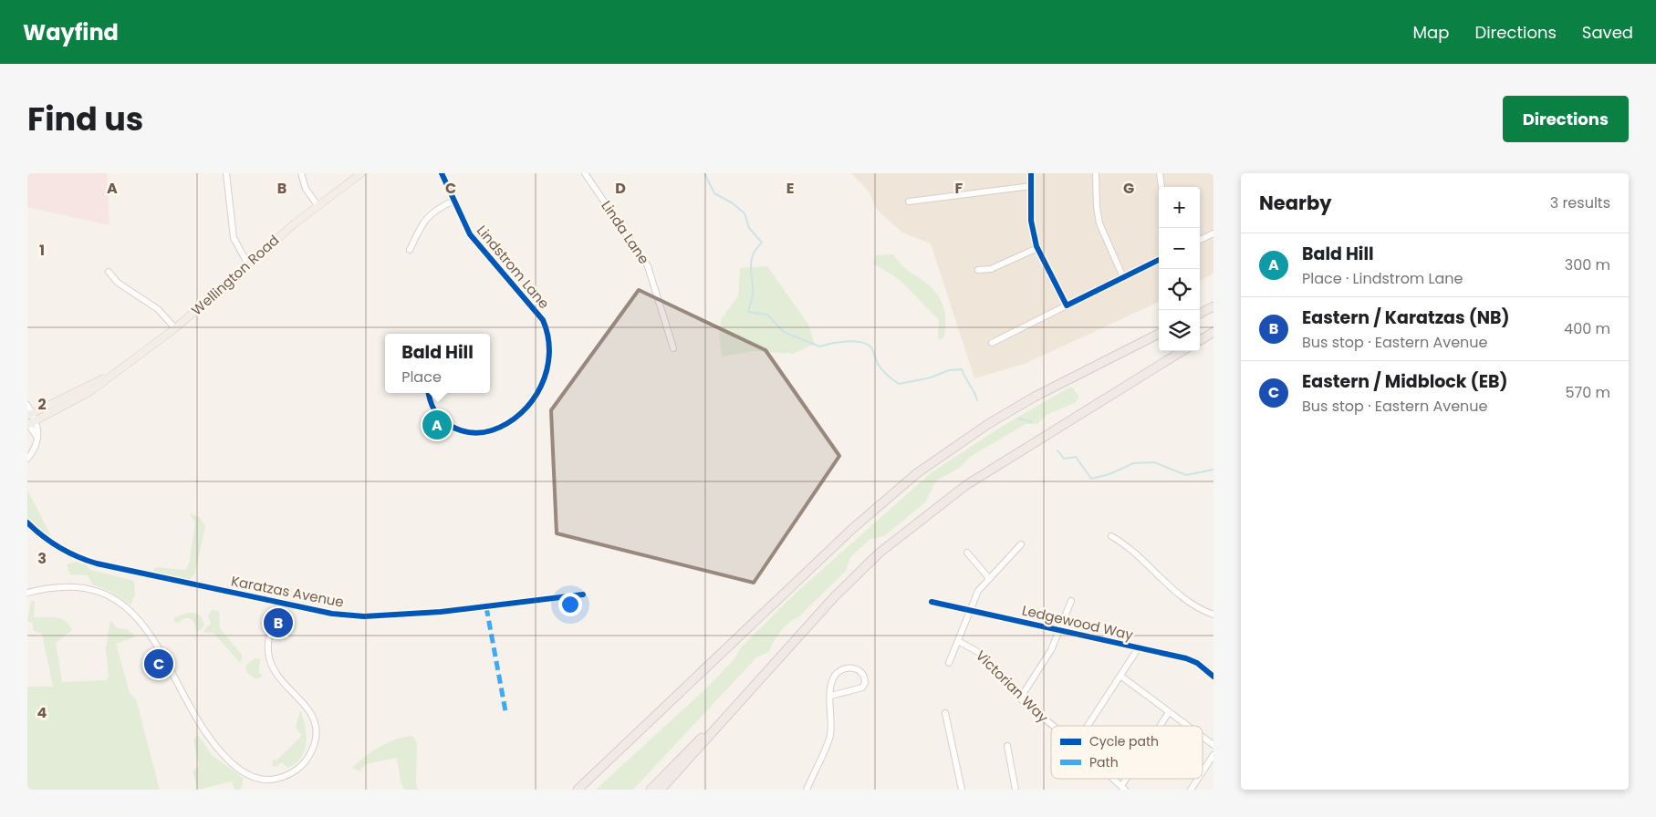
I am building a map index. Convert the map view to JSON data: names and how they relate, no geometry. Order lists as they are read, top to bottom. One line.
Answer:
{"streets":{"main road":["Wellington Road"],"street":["Linda Lane","Lindstrom Lane","Karatzas Avenue","Ledgewood Way","Victorian Way"]},"legend":["Cycle path","Path"],"page":{"header":"Wayfind","nav":["Map","Directions","Saved"],"title":"Find us","buttons":"Directions","heading":["Nearby","3 results"],"map_buttons":["+","−"],"list":[{"mark":"A","name":"Bald Hill","note":"Place · Lindstrom Lane","value":"300 m"},{"mark":"B","name":"Eastern / Karatzas (NB)","note":"Bus stop · Eastern Avenue","value":"400 m"},{"mark":"C","name":"Eastern / Midblock (EB)","note":"Bus stop · Eastern Avenue","value":"570 m"}],"popup":["Bald Hill","Place"],"pins":["A","B","C"]},"grid":{"columns":["A","B","C","D","E","F","G"],"rows":["1","2","3","4"]}}
